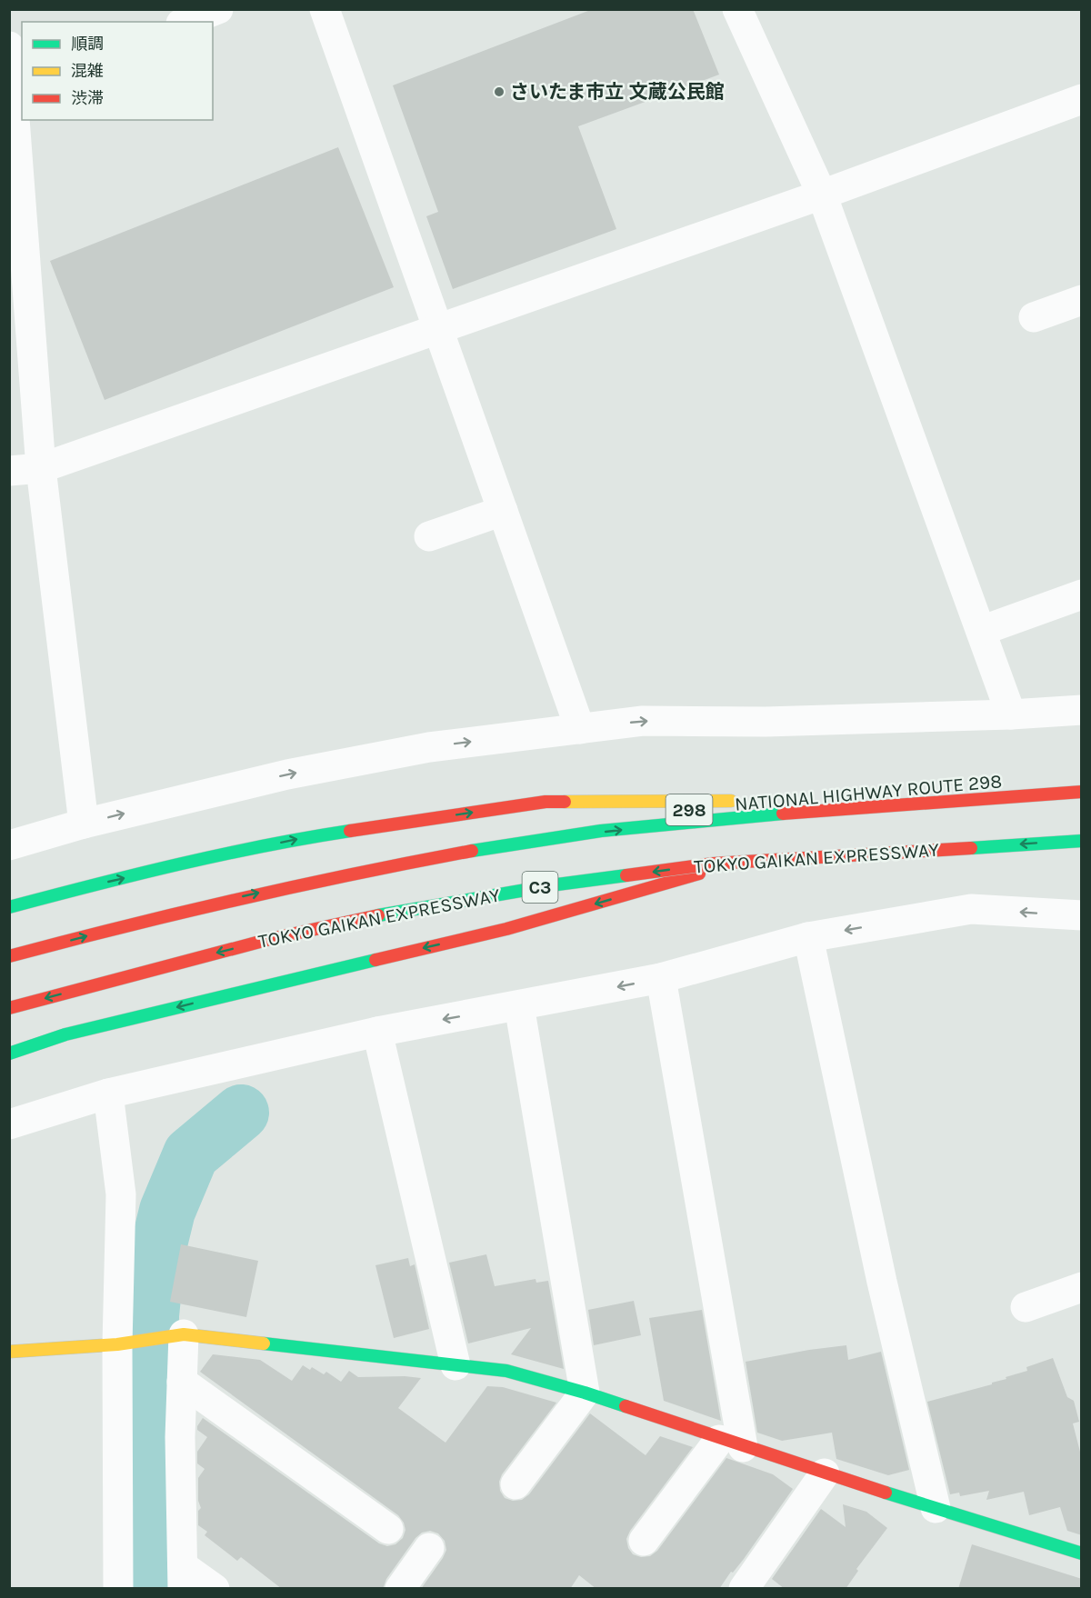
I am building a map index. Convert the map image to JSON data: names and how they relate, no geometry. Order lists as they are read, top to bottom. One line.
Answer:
{"streets":{"main road":["NATIONAL HIGHWAY ROUTE 298","298","TOKYO GAIKAN EXPRESSWAY","C3"]},"places":["さいたま市立 文蔵公民館"],"legend":["順調","混雑","渋滞"]}
